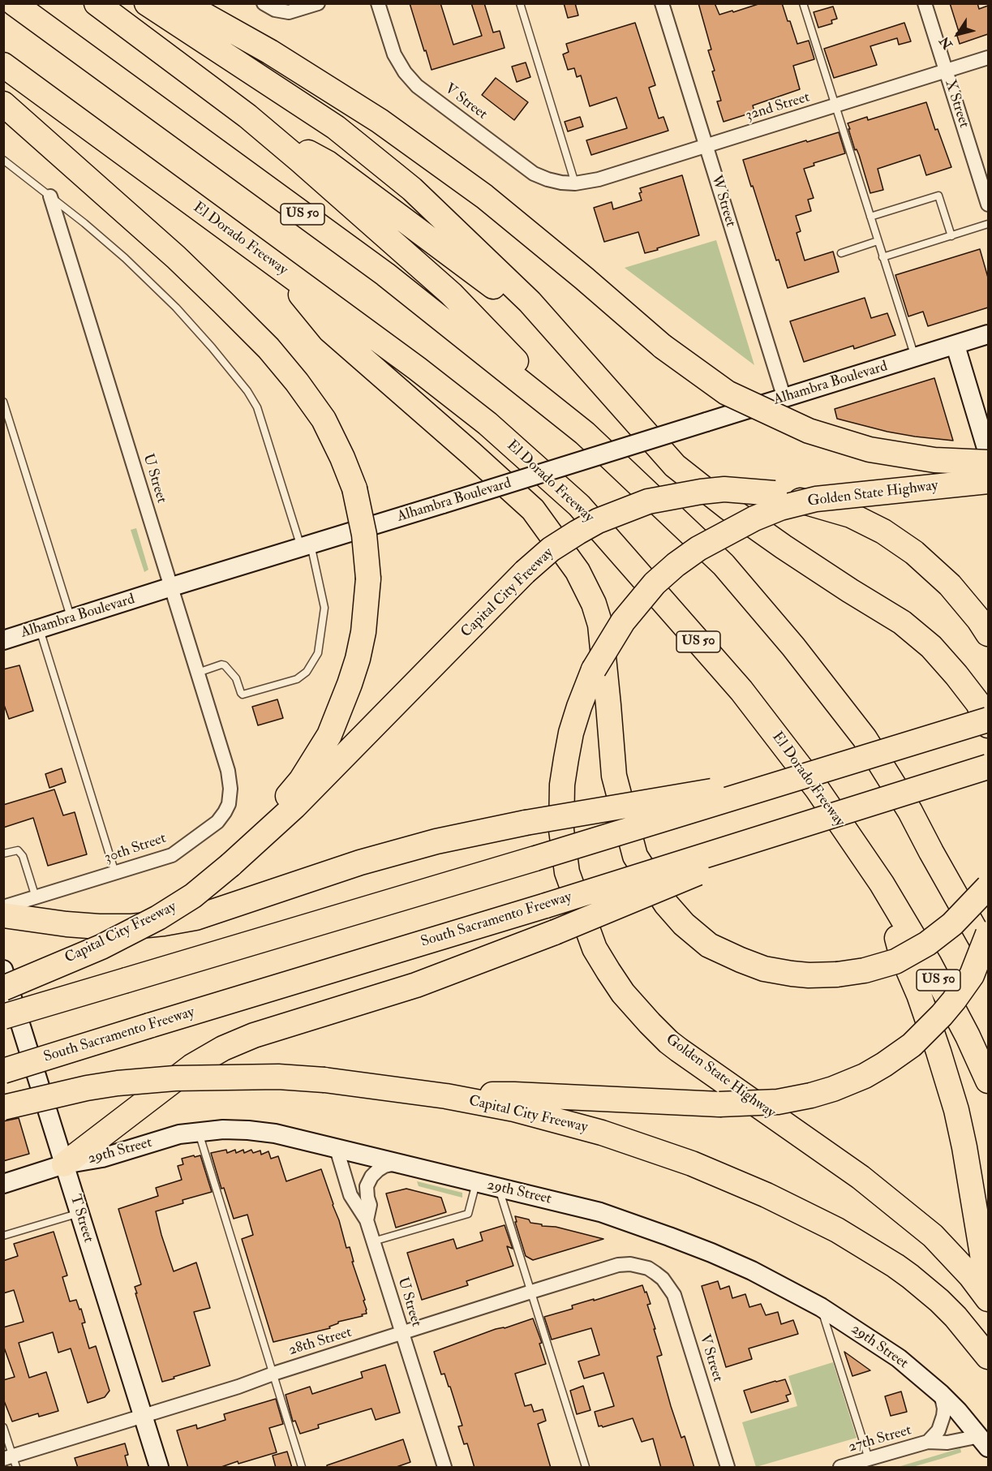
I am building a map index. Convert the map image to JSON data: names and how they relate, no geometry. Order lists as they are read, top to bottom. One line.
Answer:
{"streets":{"highway":["US 50","El Dorado Freeway","Golden State Highway","Capital City Freeway","South Sacramento Freeway"],"main road":["Alhambra Boulevard","29th Street","T Street"],"street":["V Street","X Street","32nd Street","W Street","U Street","30th Street","28th Street","27th Street"]},"crossings":[["V Street","32nd Street"],["V Street","28th Street"],["X Street","32nd Street"],["32nd Street","W Street"],["W Street","Alhambra Boulevard"],["Alhambra Boulevard","U Street"],["U Street","30th Street"],["U Street","29th Street"],["U Street","28th Street"],["29th Street","T Street"],["29th Street","27th Street"],["T Street","28th Street"]],"north":"bottom left"}
